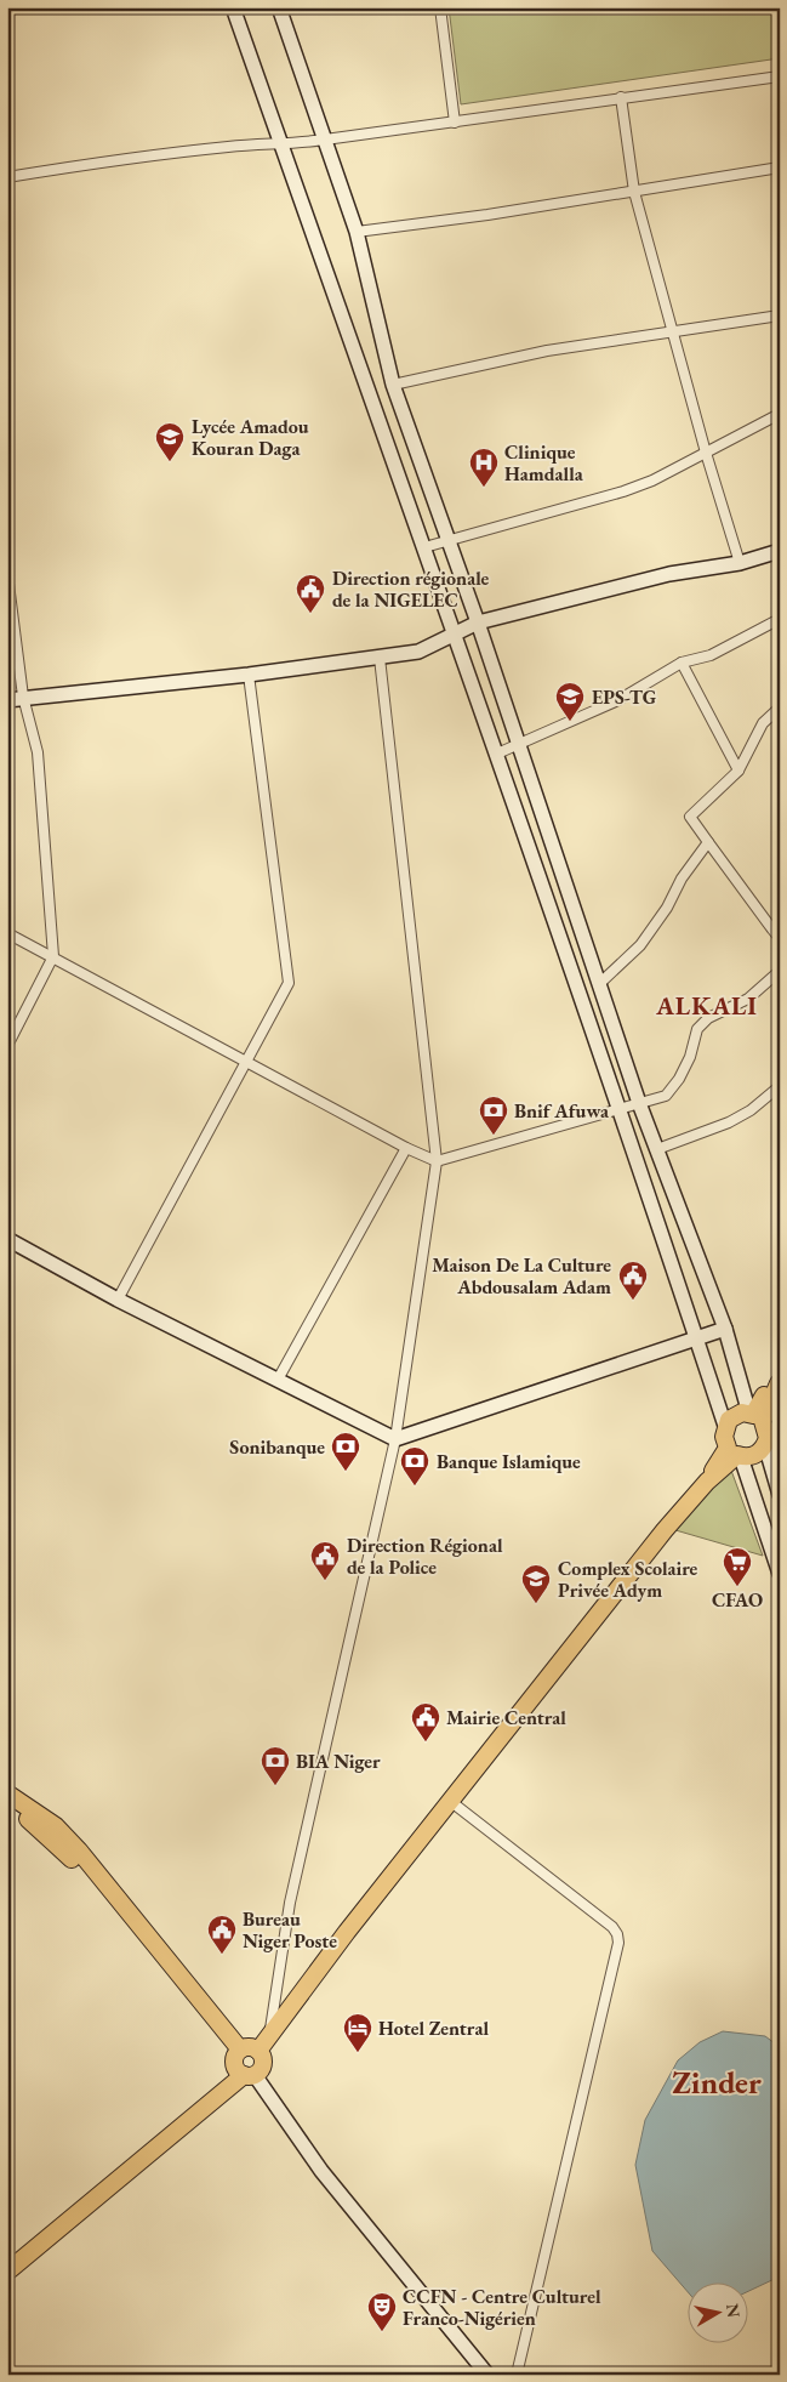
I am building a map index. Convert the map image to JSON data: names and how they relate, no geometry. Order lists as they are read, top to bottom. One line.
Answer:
{"districts":["ALKALI","Zinder"],"places":{"school or university":["Lycée Amadou Kouran Daga","EPS-TG","Complex Scolaire Privée Adym"],"hospital":["Clinique Hamdalla"],"public building":["Direction régionale de la NIGELEC","Maison De La Culture Abdousalam Adam","Direction Régional de la Police","Mairie Central","Bureau Niger Poste"],"bank":["Bnif Afuwa","Sonibanque","Banque Islamique","BIA Niger"],"supermarket":["CFAO"],"hotel":["Hotel Zentral"],"theatre":["CCFN - Centre Culturel Franco-Nigérien"]},"north":"right"}
